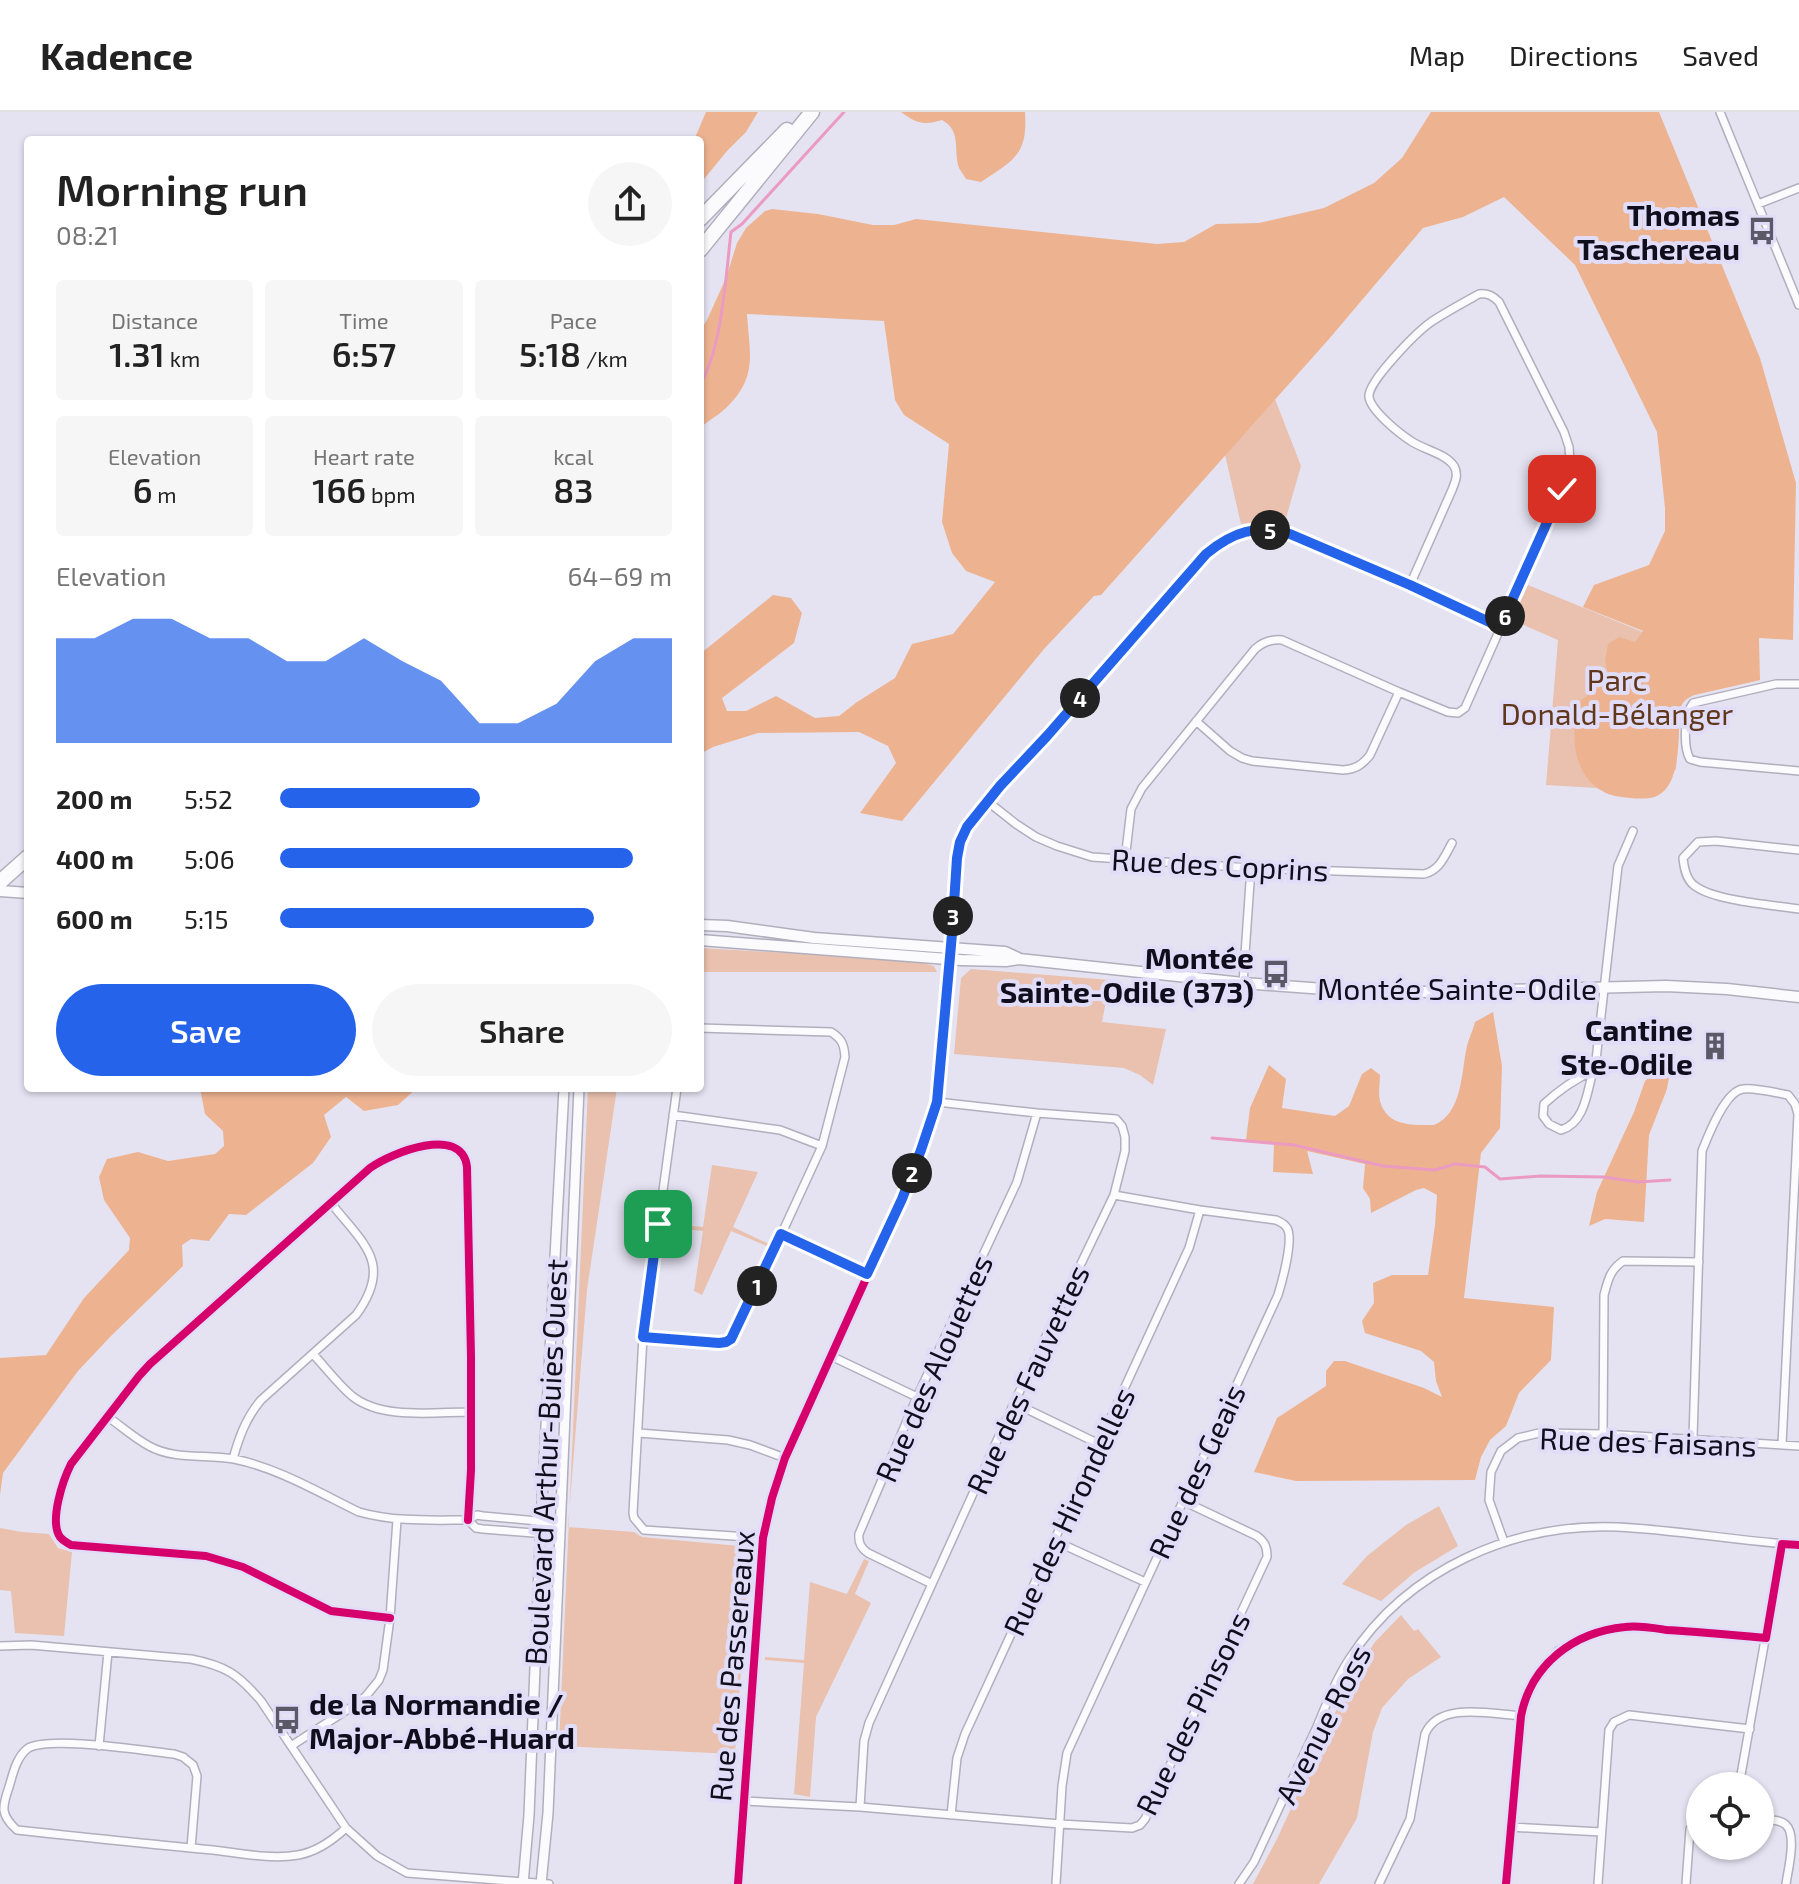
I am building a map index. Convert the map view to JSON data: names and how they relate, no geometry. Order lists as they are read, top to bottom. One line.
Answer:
{"streets":{"main road":["Montée Sainte-Odile"],"street":["Rue des Coprins","Rue des Alouettes","Rue des Fauvettes","Rue des Faisans","Boulevard Arthur-Buies Ouest","Rue des Geais","Rue des Hirondelles","Rue des Passereaux","Rue des Pinsons","Avenue Ross"]},"crossings":[["Rue des Coprins","Rue des Passereaux"],["Montée Sainte-Odile","Rue des Passereaux"],["Rue des Alouettes","Rue des Fauvettes"],["Rue des Fauvettes","Rue des Geais"],["Rue des Fauvettes","Rue des Passereaux"],["Rue des Fauvettes","Rue des Pinsons"],["Rue des Faisans","Avenue Ross"],["Rue des Geais","Rue des Hirondelles"],["Rue des Geais","Rue des Pinsons"],["Rue des Hirondelles","Rue des Pinsons"],["Rue des Passereaux","Rue des Pinsons"]],"parks":["Parc Donald-Bélanger"],"places":{"bus stop":["Thomas Taschereau","Montée Sainte-Odile (373)","de la Normandie / Major-Abbé-Huard"],"building":["Cantine Ste-Odile"]},"page":{"header":"Kadence","nav":["Map","Directions","Saved"],"heading":["Morning run","08:21"],"stats":[["Distance","1.31 km"],["Time","6:57"],["Pace","5:18 /km"],["Elevation","6 m"],["Heart rate","166 bpm"],["kcal","83"]],"pins":["5","6","4","3","2","1"],"chart":["Elevation","64–69 m"],"list":[{"name":"200 m","note":"5:52"},{"name":"400 m","note":"5:06"},{"name":"600 m","note":"5:15"}],"buttons":["Save","Share"]}}
